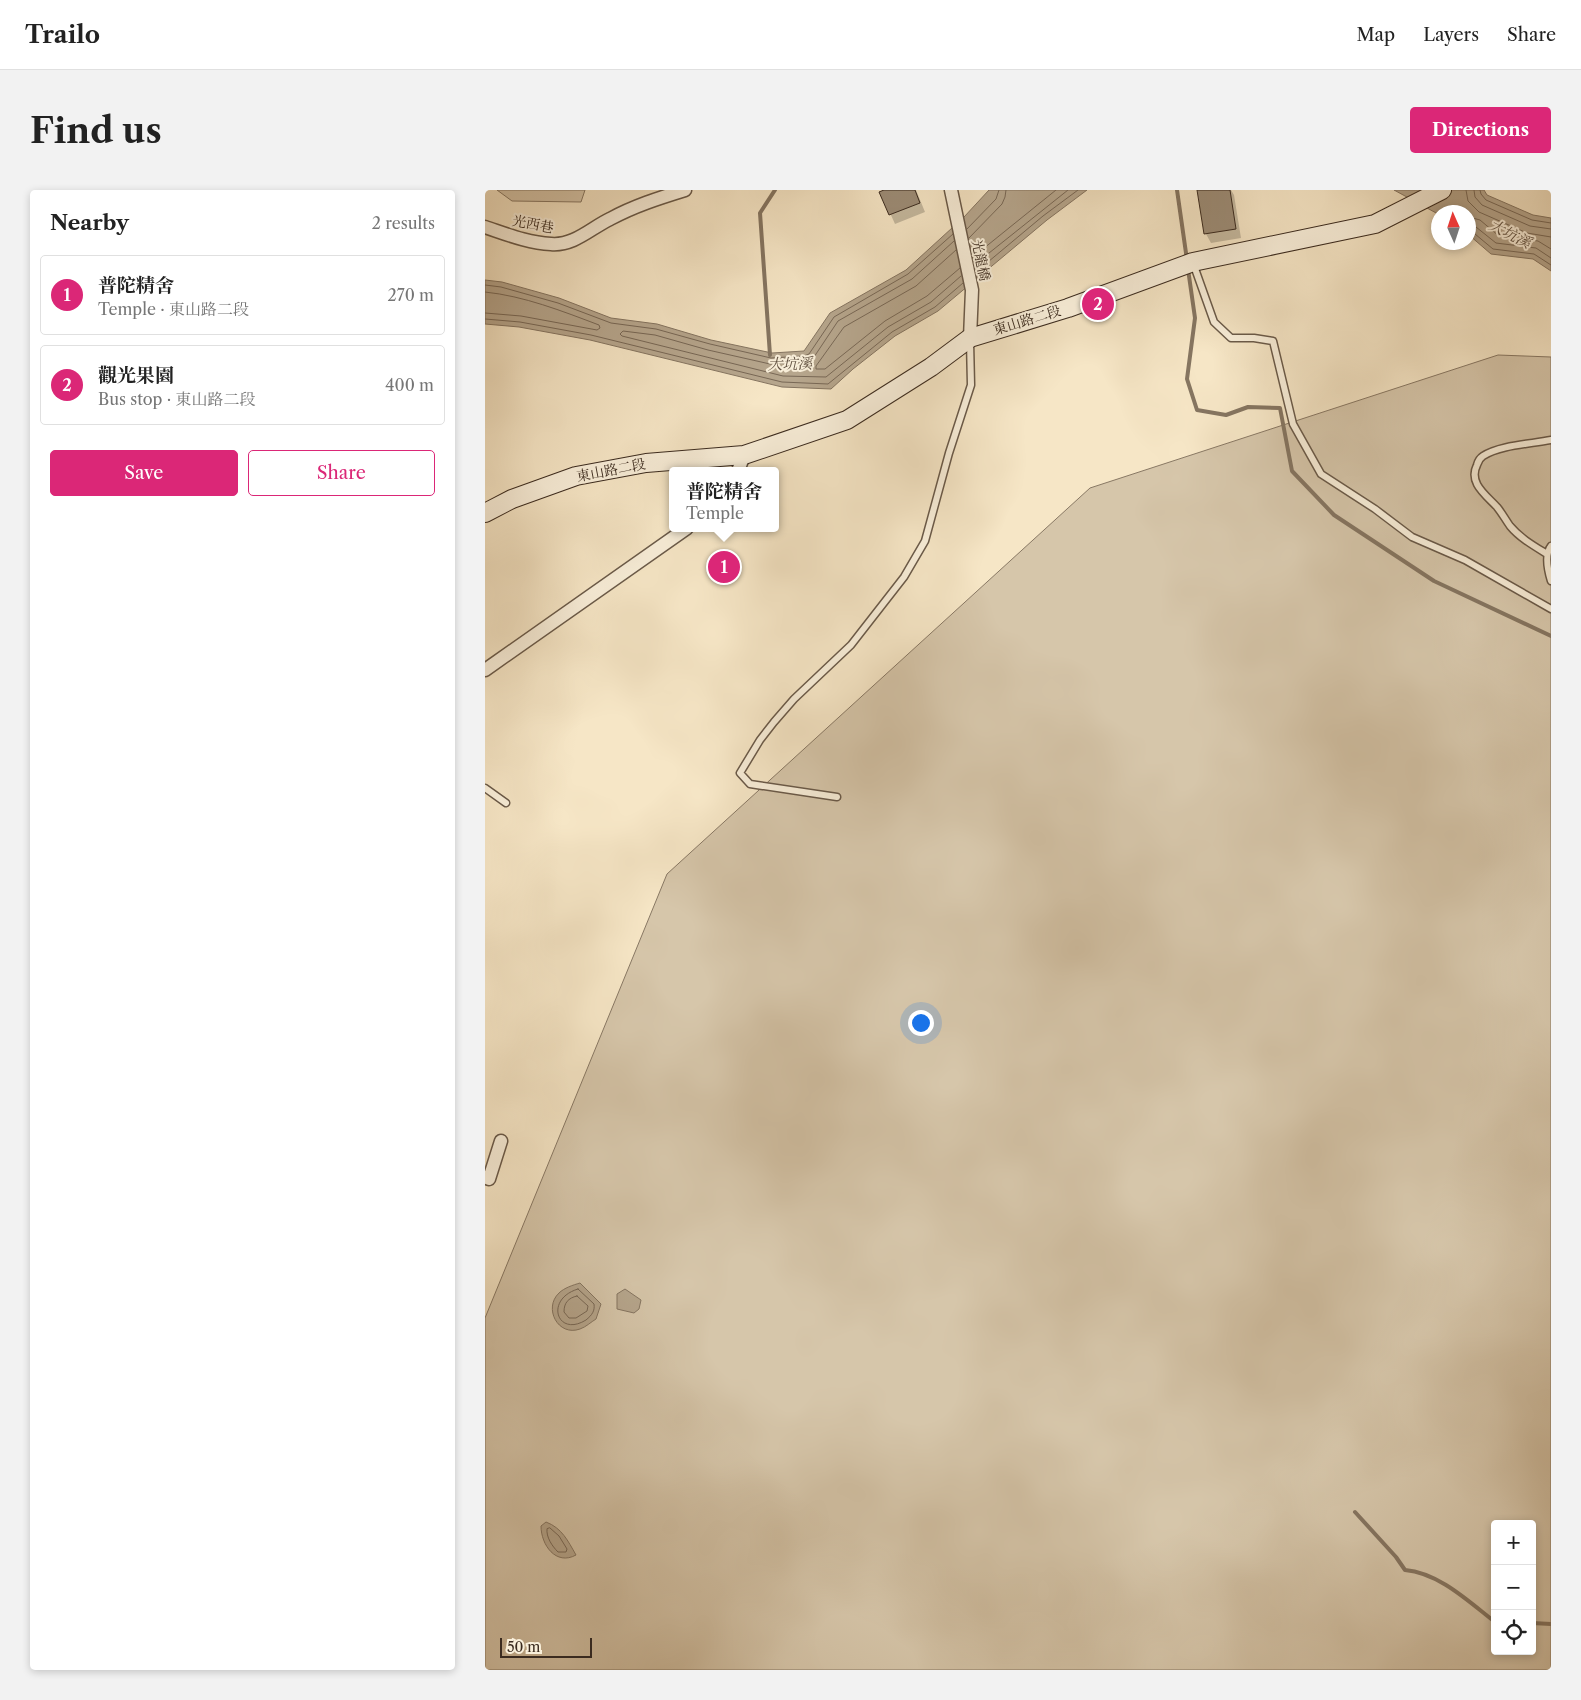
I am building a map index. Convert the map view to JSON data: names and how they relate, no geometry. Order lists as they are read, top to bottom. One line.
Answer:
{"streets":{"main road":["東山路二段"],"street":["光西巷","光龍橋"]},"crossings":[["光龍橋","東山路二段"]],"water":["大坑溪"],"scale_bar":"50 m","north":"top","page":{"header":"Trailo","nav":["Map","Layers","Share"],"buttons":["Directions",["Save","Share"]],"title":"Find us","heading":["Nearby","2 results"],"list":[{"mark":"1","name":"普陀精舍","note":"Temple · 東山路二段","value":"270 m"},{"mark":"2","name":"觀光果園","note":"Bus stop · 東山路二段","value":"400 m"}],"pins":["2","1"],"popup":["普陀精舍","Temple"],"map_buttons":["+","−"],"scale":"50 m"}}
